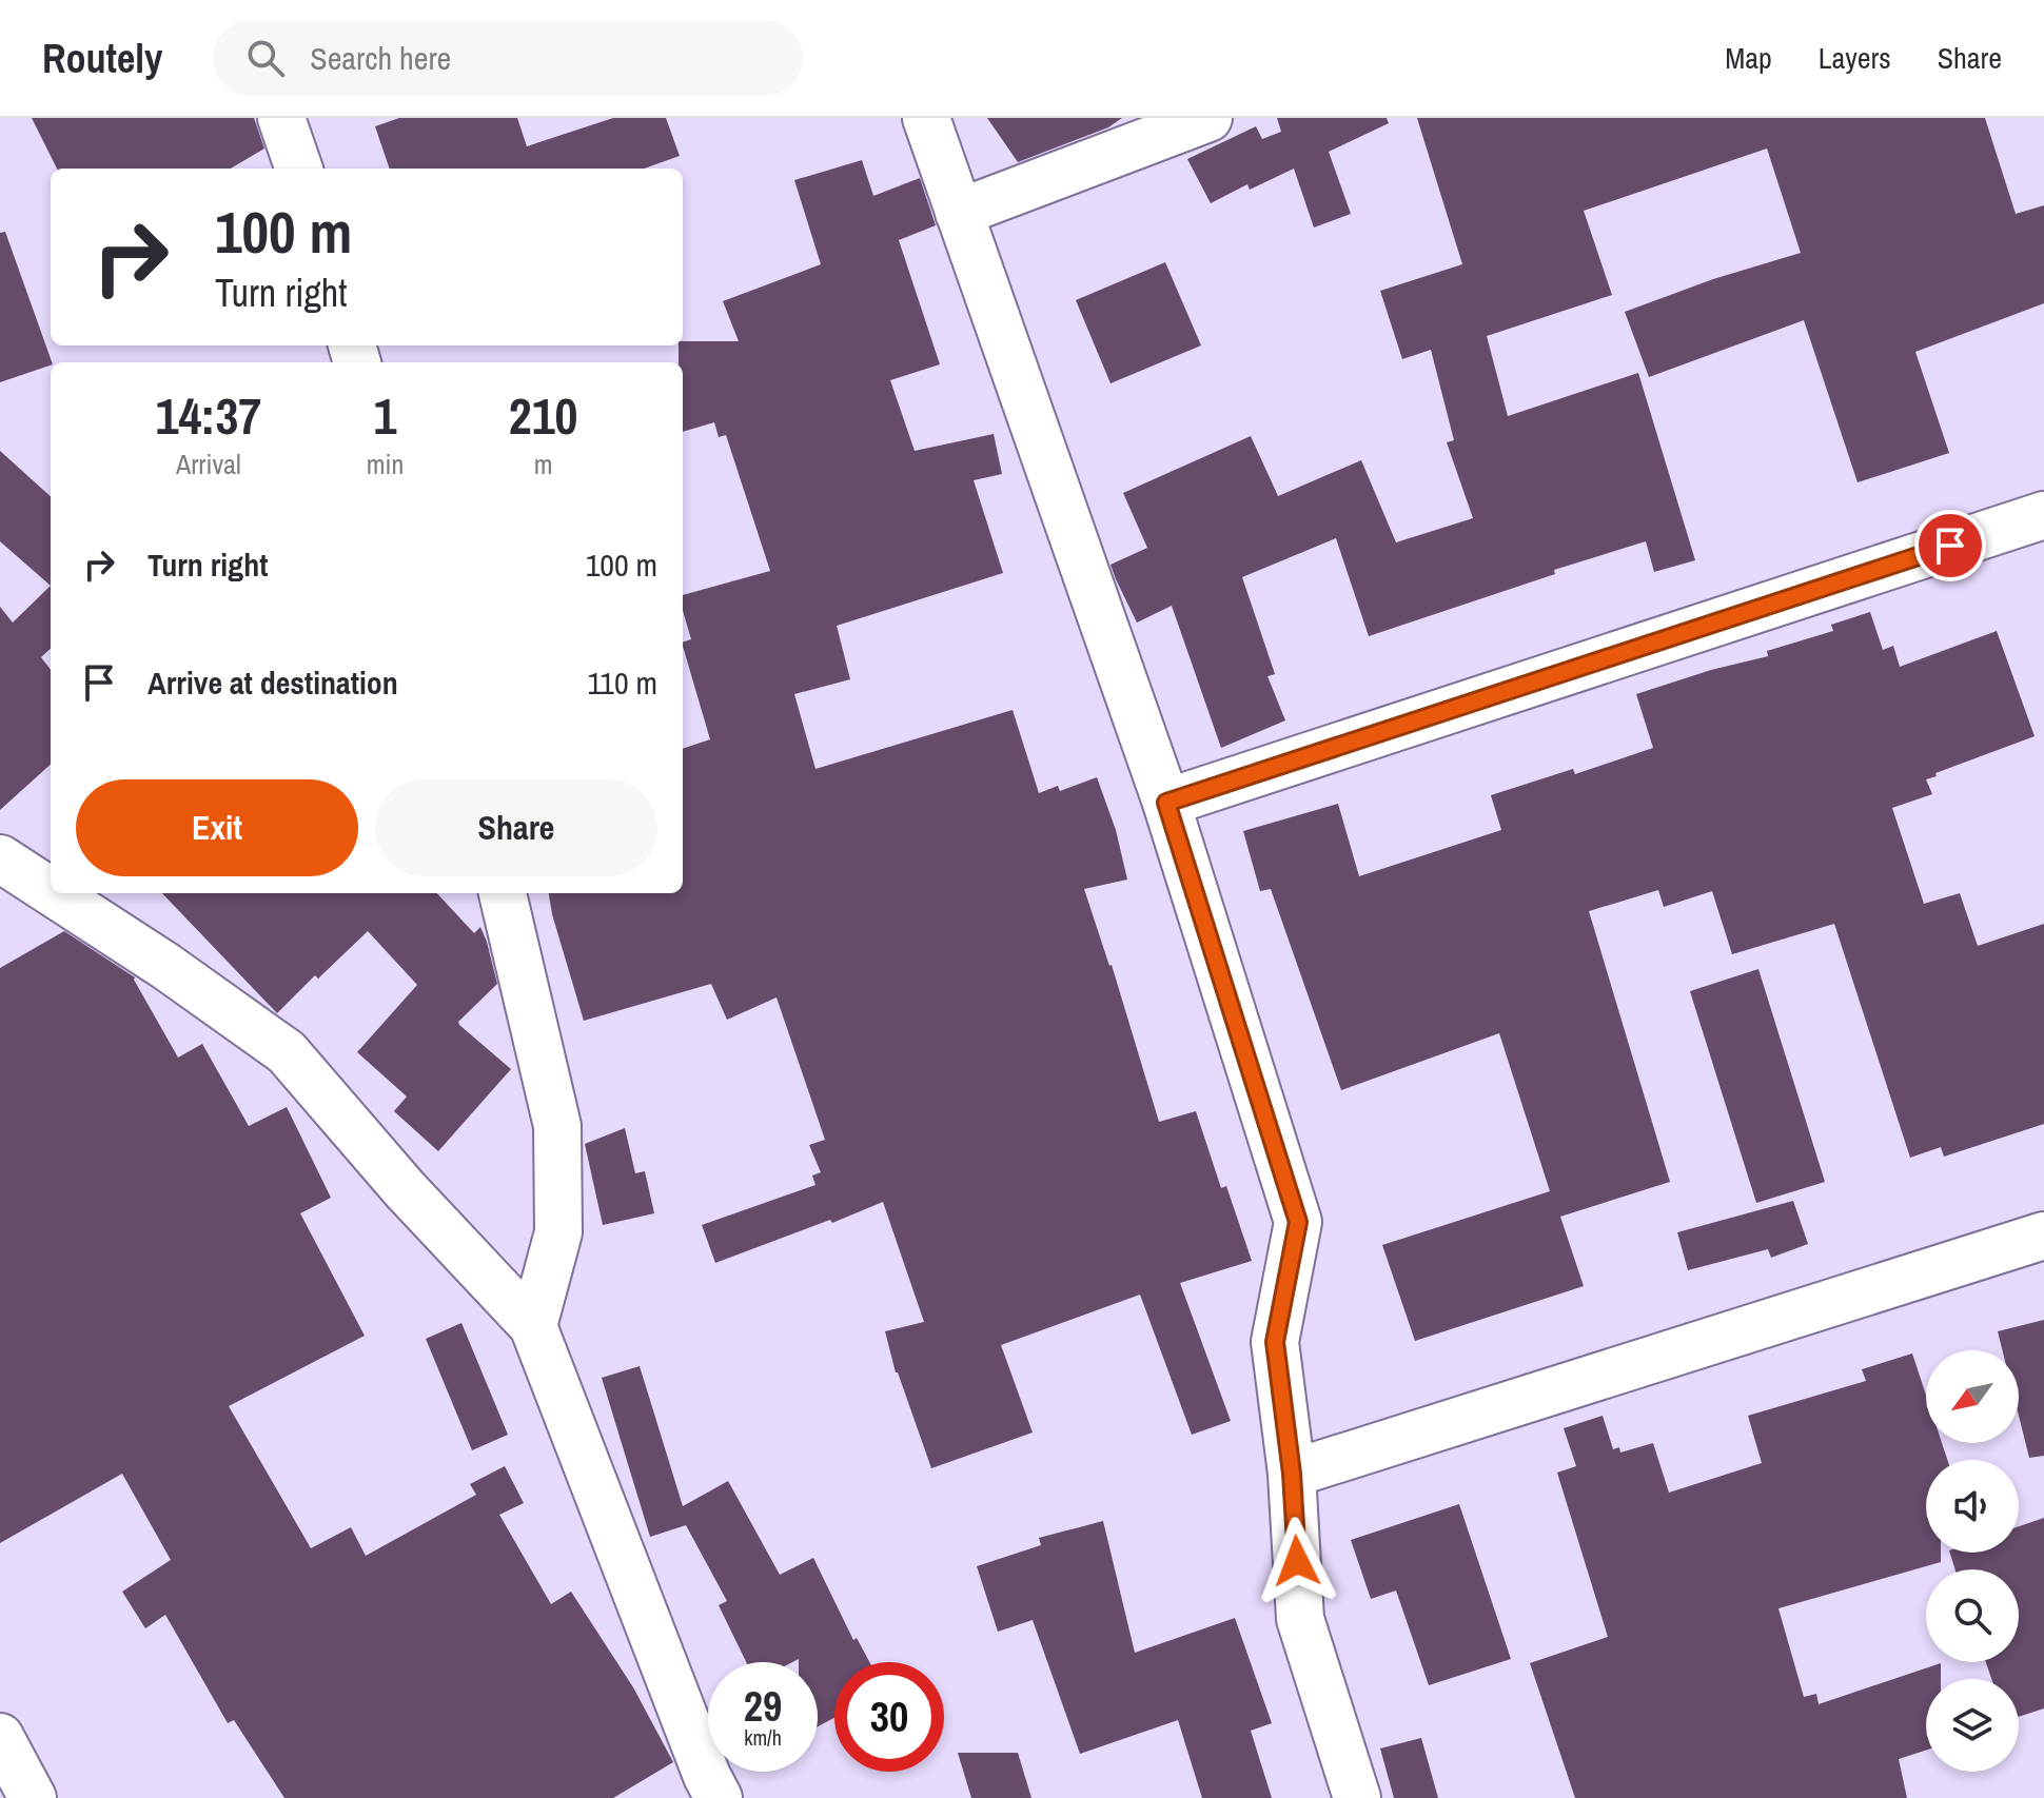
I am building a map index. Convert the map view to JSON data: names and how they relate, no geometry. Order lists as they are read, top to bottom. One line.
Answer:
{"north":"bottom left","page":{"header":"Routely","search":"Search here","nav":["Map","Layers","Share"],"turn":["100 m","Turn right"],"eta":["14:37","Arrival","1","min","210","m"],"list":[{"name":"Turn right","value":"100 m"},{"name":"Arrive at destination","value":"110 m"}],"buttons":["Exit","Share"],"speed":"29 km/h","limit":"30"}}
